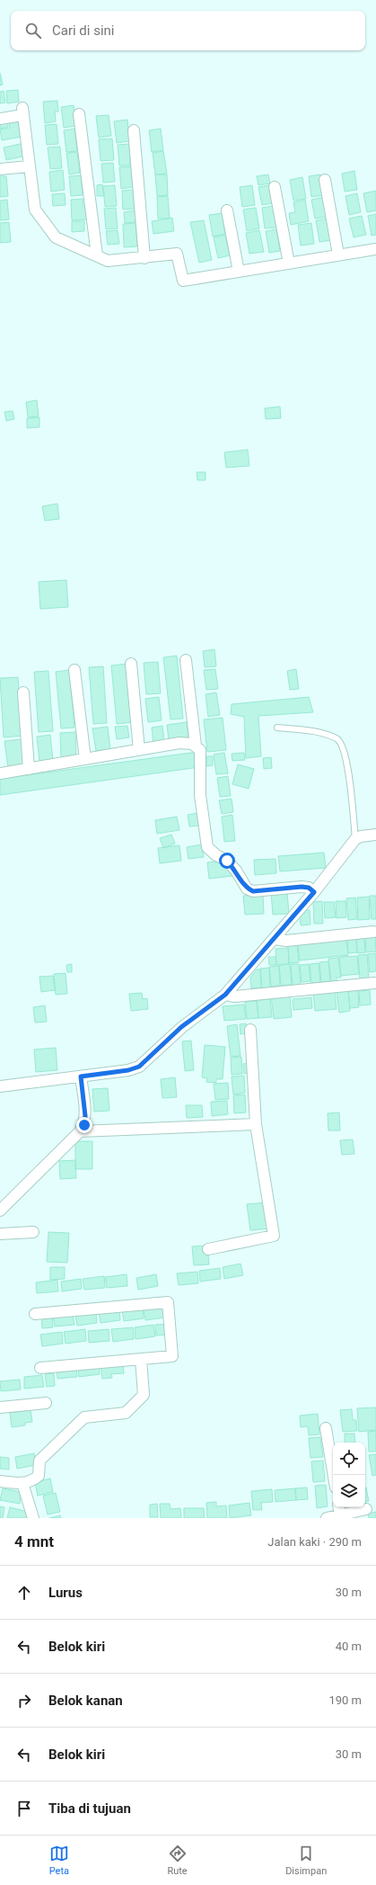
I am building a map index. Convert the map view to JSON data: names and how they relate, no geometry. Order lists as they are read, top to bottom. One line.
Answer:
{"page":{"search":"Cari di sini","heading":["4 mnt","Jalan kaki · 290 m"],"list":[["Lurus","30 m"],["Belok kiri","40 m"],["Belok kanan","190 m"],["Belok kiri","30 m"],"Tiba di tujuan"],"nav":["Peta","Rute","Disimpan"]}}
